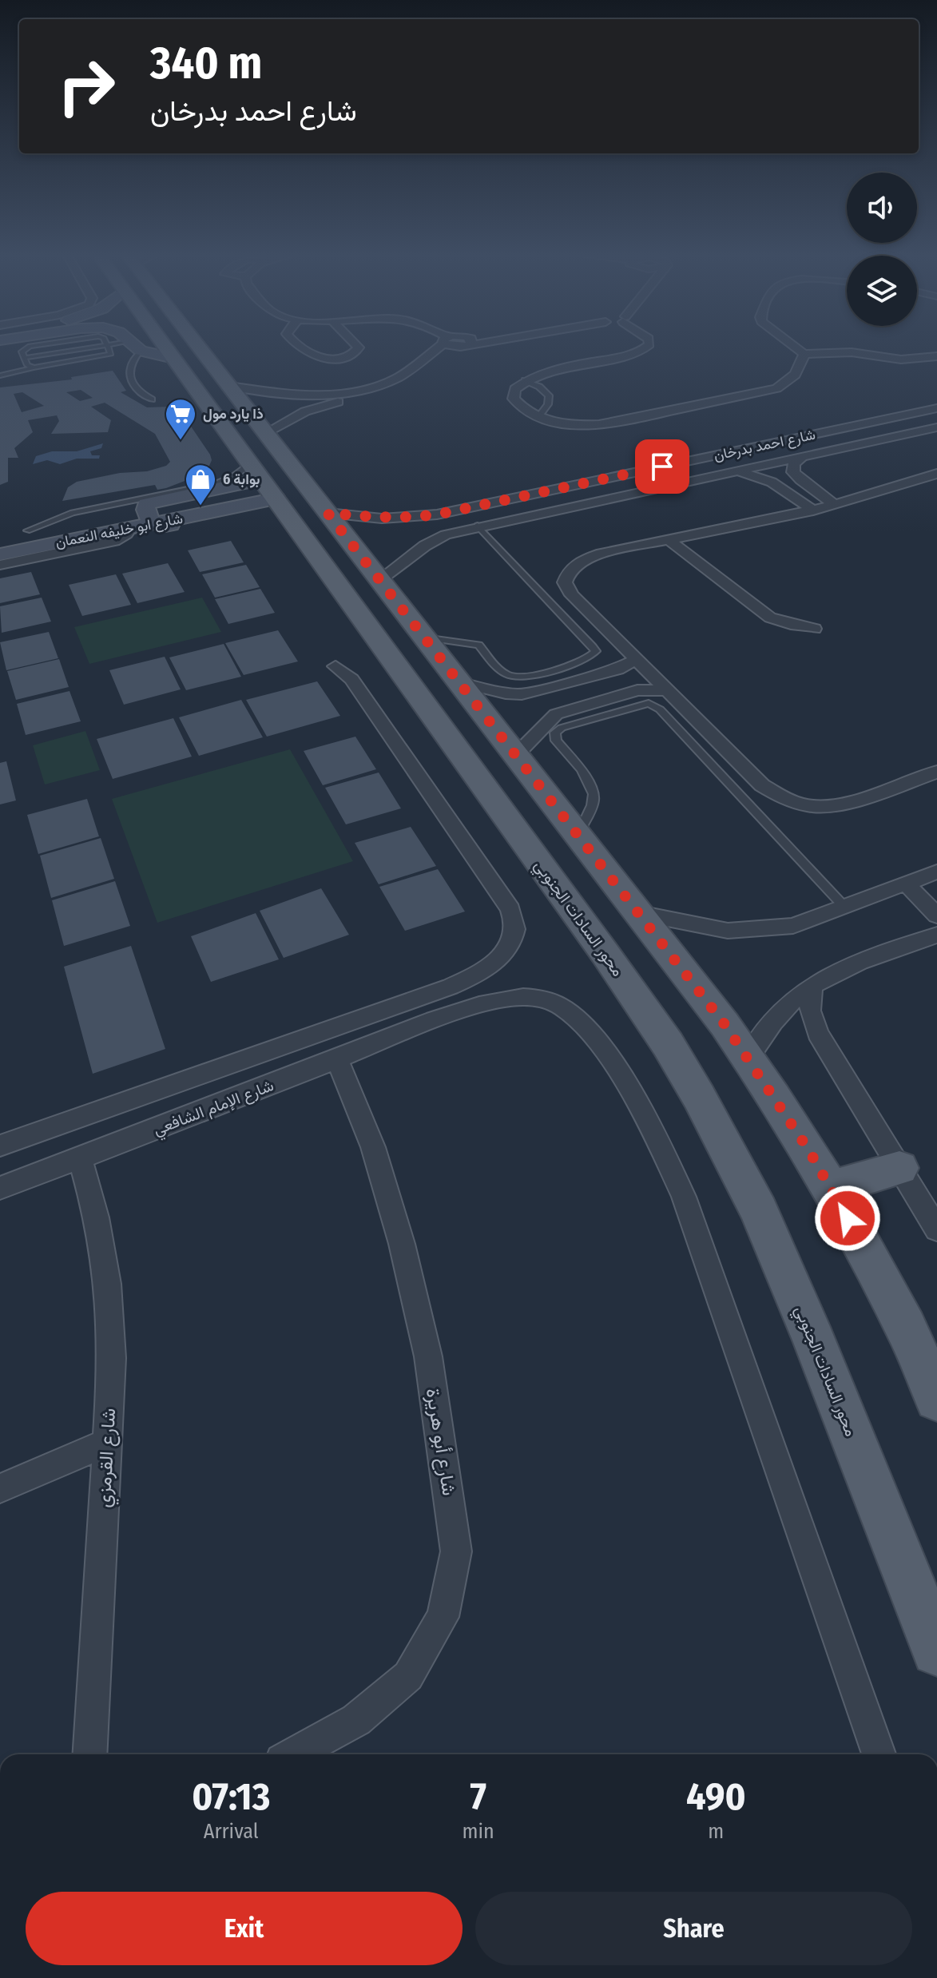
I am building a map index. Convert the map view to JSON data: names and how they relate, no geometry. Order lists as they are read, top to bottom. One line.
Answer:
{"streets":{"main road":["محور السادات الجنوبي"],"street":["شارع احمد بدرخان","شارع ابو خليفه النعمان","شارع الإمام الشافعي","شارع أبو هريرة","شارع القرمزي"]},"crossings":[["شارع احمد بدرخان","محور السادات الجنوبي"],["شارع ابو خليفه النعمان","محور السادات الجنوبي"],["شارع الإمام الشافعي","شارع أبو هريرة"],["شارع الإمام الشافعي","شارع القرمزي"]],"places":{"supermarket":["ذا يارد مول"],"shop":["بوابة 6"]},"page":{"turn":["340 m","شارع احمد بدرخان"],"eta":["07:13","Arrival","7","min","490","m"],"buttons":["Exit","Share"]}}
